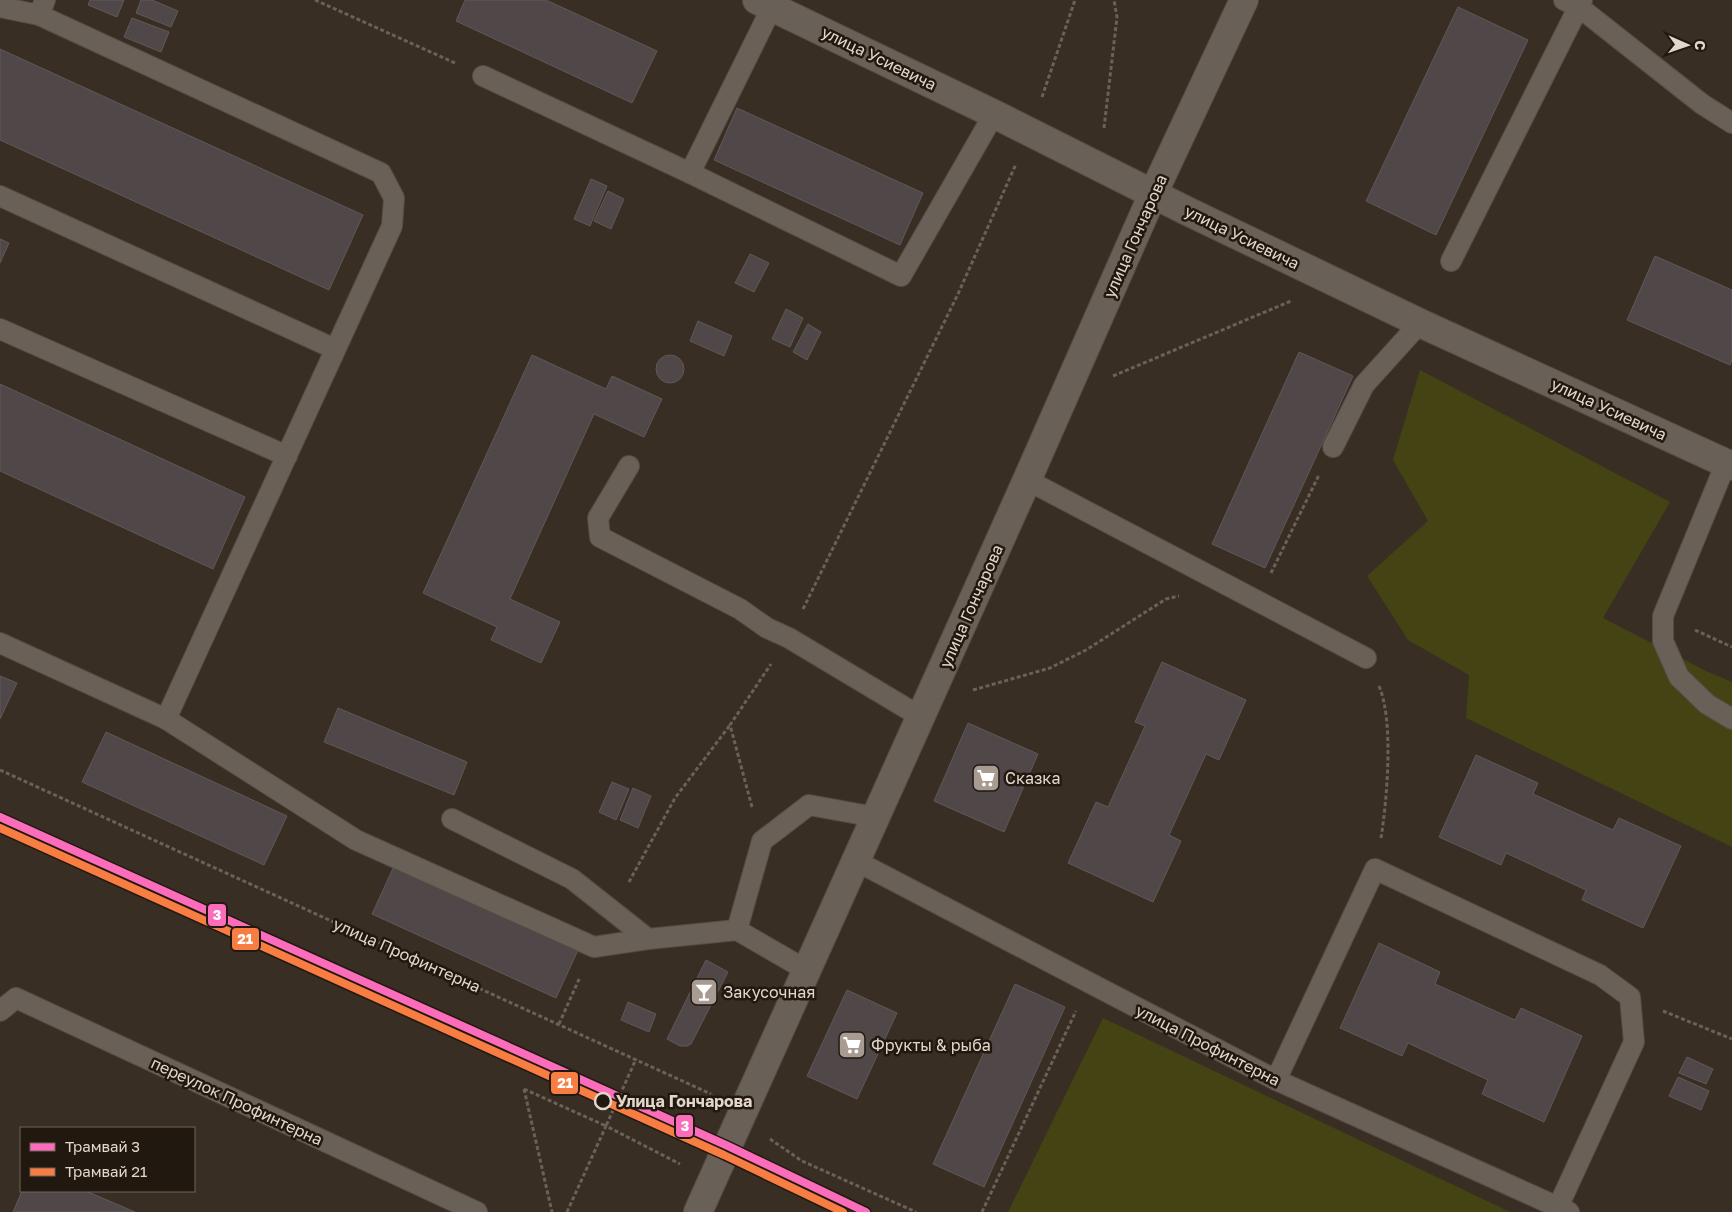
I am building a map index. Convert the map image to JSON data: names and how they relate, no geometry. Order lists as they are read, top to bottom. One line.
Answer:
{"streets":{"street":["улица Усиевича","улица Гончарова"],"lane":["улица Профинтерна","переулок Профинтерна"]},"crossings":[["улица Усиевича","улица Гончарова"],["улица Гончарова","улица Профинтерна"]],"places":{"supermarket":["Сказка","Фрукты & рыба"],"bar":["Закусочная"],"other":["Улица Гончарова"]},"lines":["tram line 3","tram line 21"],"legend":["Трамвай 3","Трамвай 21"],"north":"right"}
